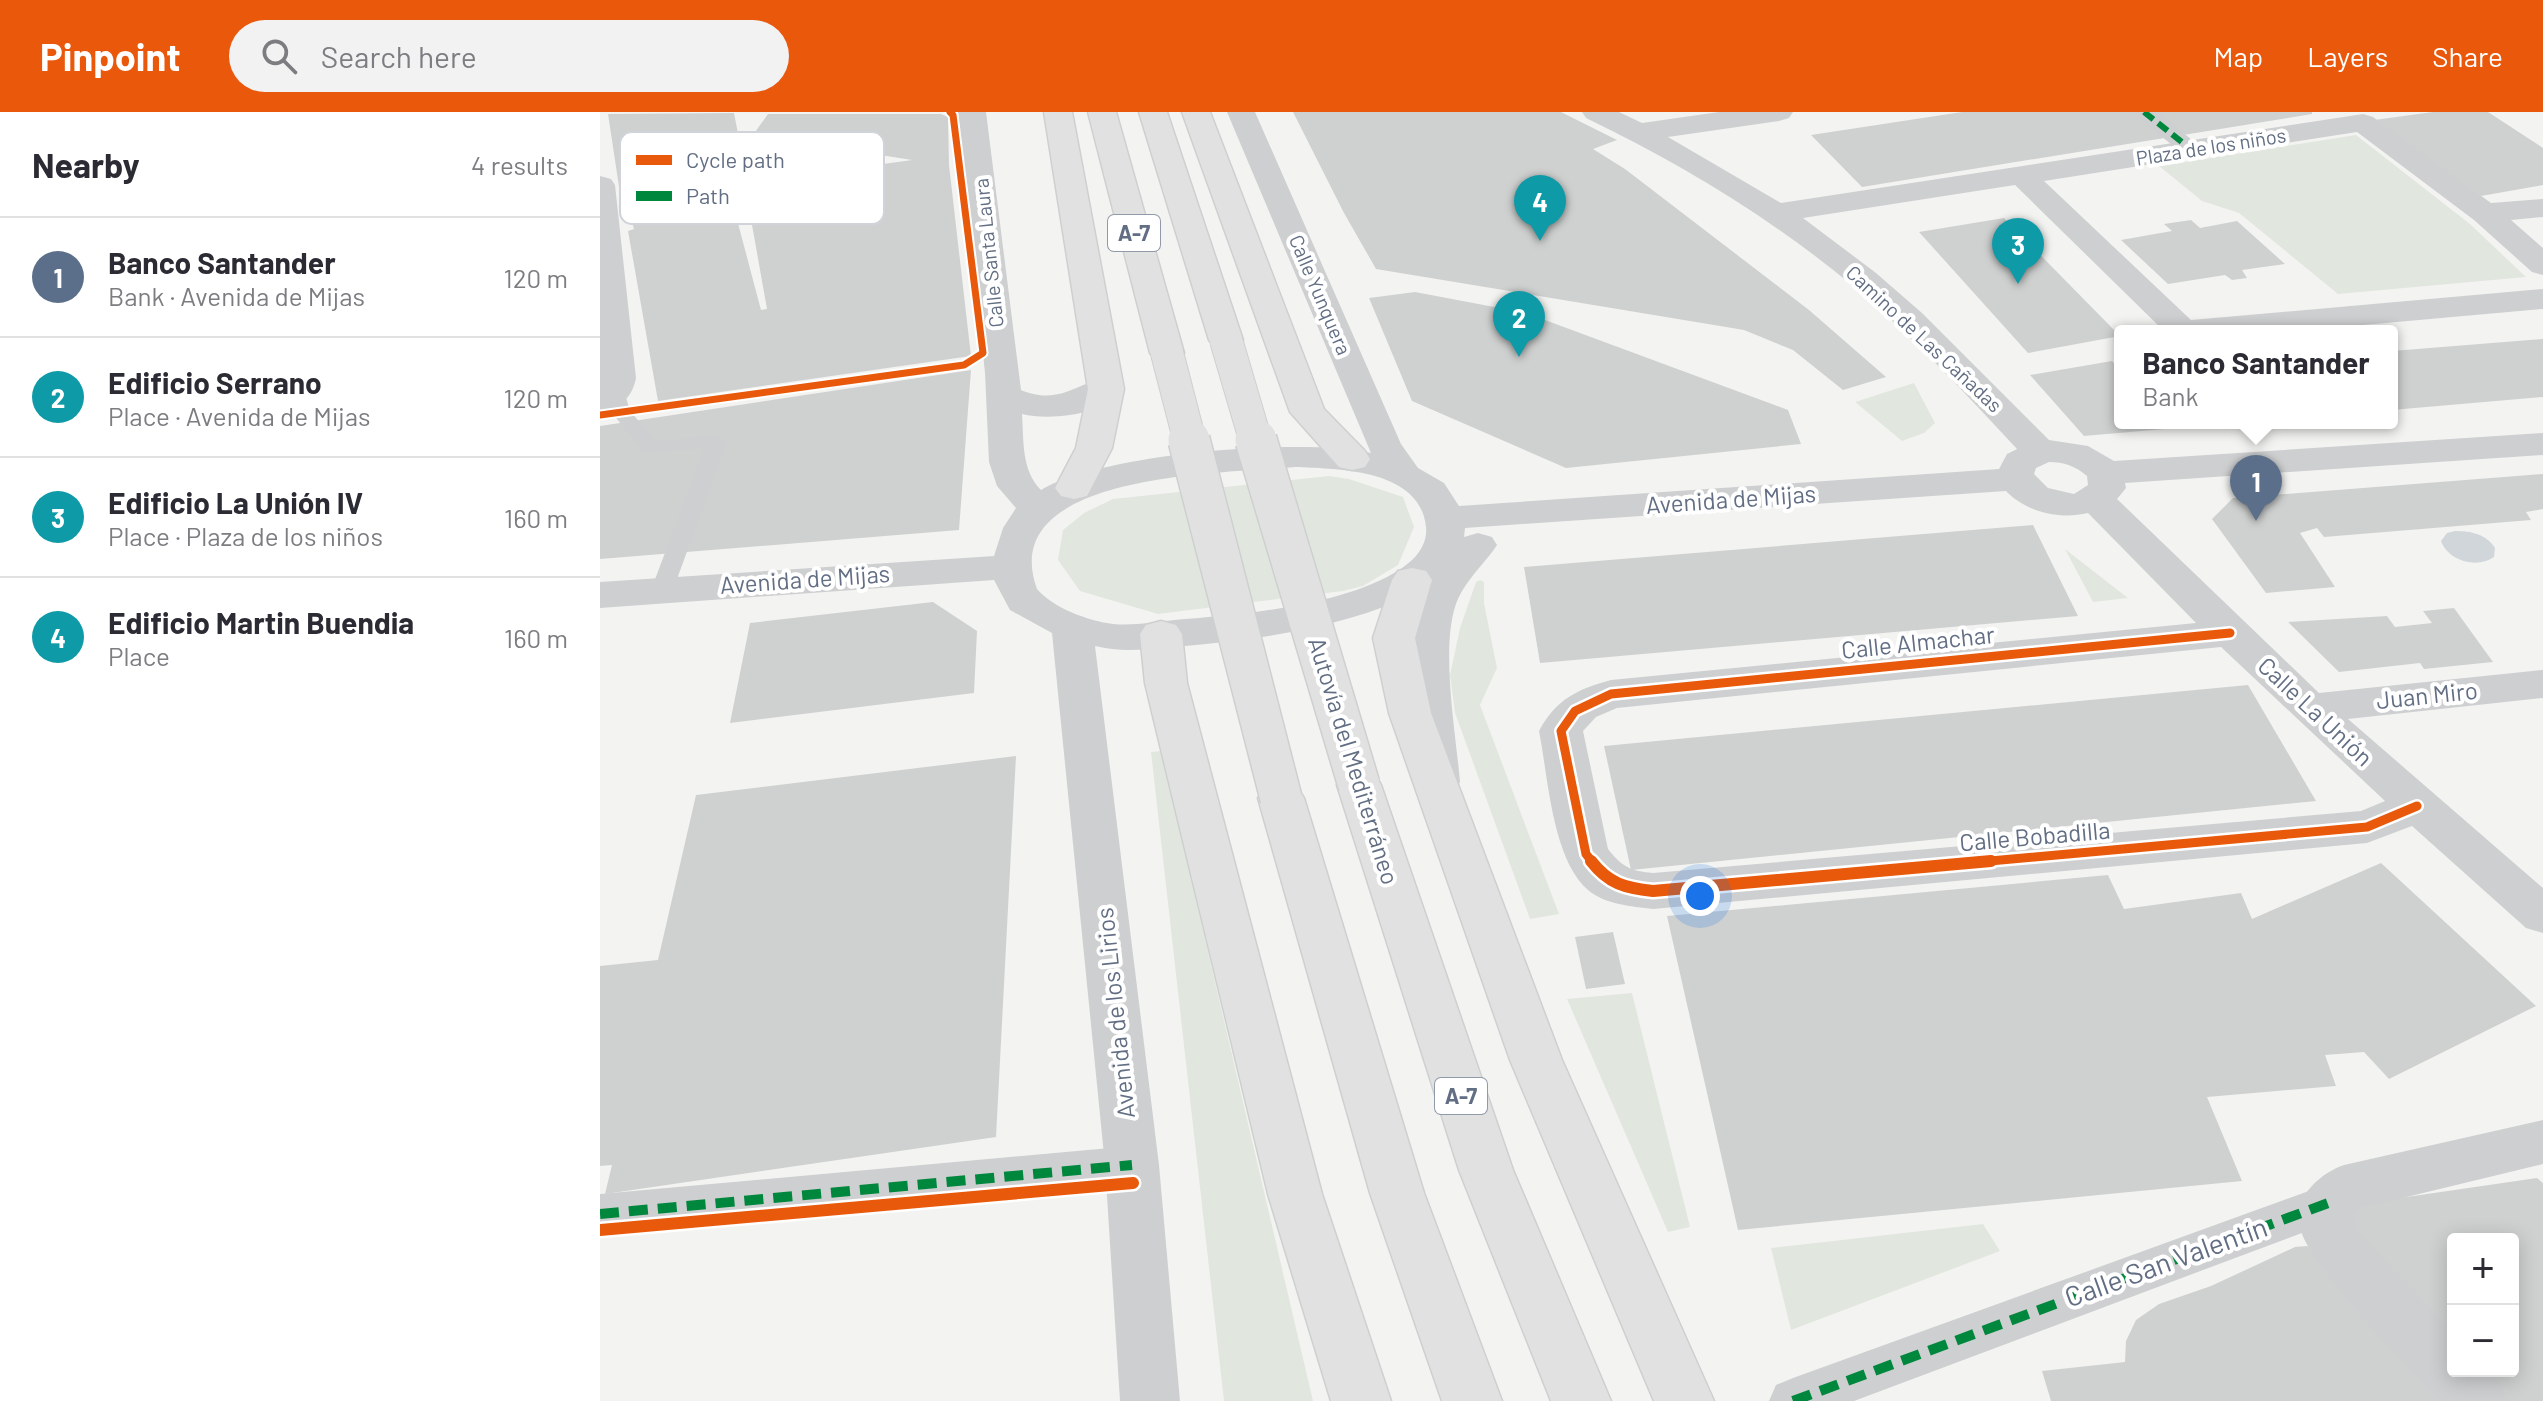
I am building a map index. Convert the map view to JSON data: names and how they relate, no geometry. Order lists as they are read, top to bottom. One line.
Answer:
{"streets":{"highway":["A-7","Autovía del Mediterráneo"],"street":["Plaza de los niños","Calle Santa Laura","Calle Yunquera","Camino de Las Cañadas","Avenida de Mijas","Calle Almachar","Juan Miro","Calle La Unión","Calle Bobadilla","Avenida de los Lirios","Calle San Valentín"]},"crossings":[["Plaza de los niños","Camino de Las Cañadas"],["Camino de Las Cañadas","Avenida de Mijas"],["Camino de Las Cañadas","Calle La Unión"],["Avenida de Mijas","Calle La Unión"],["Calle Almachar","Calle La Unión"],["Calle Almachar","Calle Bobadilla"],["Juan Miro","Calle La Unión"],["Calle La Unión","Calle Bobadilla"]],"legend":["Cycle path","Path"],"page":{"header":"Pinpoint","search":"Search here","nav":["Map","Layers","Share"],"heading":["Nearby","4 results"],"pins":["4","3","2","1"],"list":[{"mark":"1","name":"Banco Santander","note":"Bank · Avenida de Mijas","value":"120 m"},{"mark":"2","name":"Edificio Serrano","note":"Place · Avenida de Mijas","value":"120 m"},{"mark":"3","name":"Edificio La Unión IV","note":"Place · Plaza de los niños","value":"160 m"},{"mark":"4","name":"Edificio Martin Buendia","note":"Place","value":"160 m"}],"popup":["Banco Santander","Bank"],"map_buttons":["+","−"]}}
